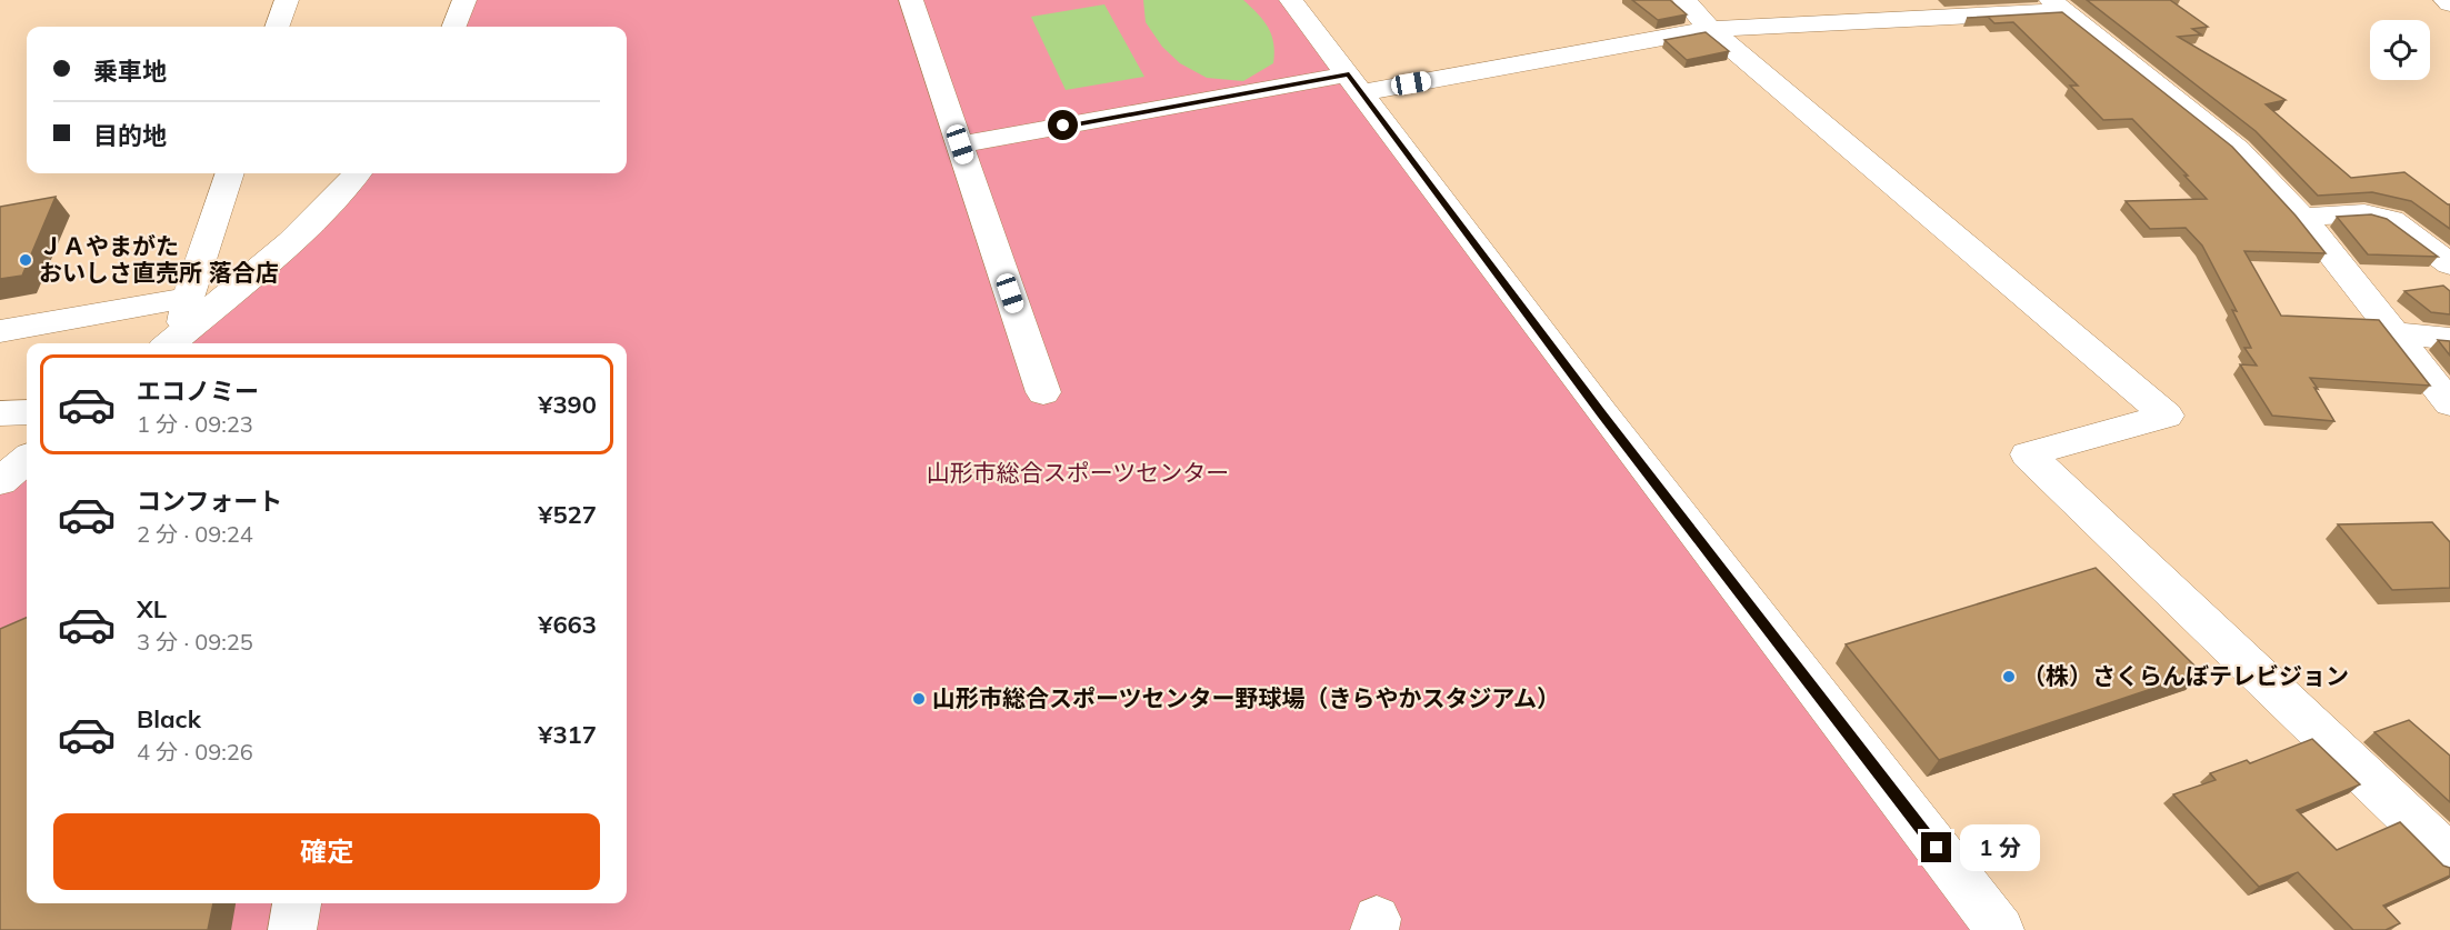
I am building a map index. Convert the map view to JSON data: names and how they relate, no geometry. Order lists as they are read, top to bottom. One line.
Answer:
{"parks":["山形市総合スポーツセンター"],"places":["ＪＡやまがた おいしさ直売所 落合店","（株）さくらんぼテレビジョン","山形市総合スポーツセンター野球場（きらやかスタジアム）"],"page":{"banner":["乗車地","目的地"],"list":[{"name":"エコノミー","note":"1 分 · 09:23","value":"¥390"},{"name":"コンフォート","note":"2 分 · 09:24","value":"¥527"},{"name":"XL","note":"3 分 · 09:25","value":"¥663"},{"name":"Black","note":"4 分 · 09:26","value":"¥317"}],"buttons":"確定","bubble":"1 分"}}
